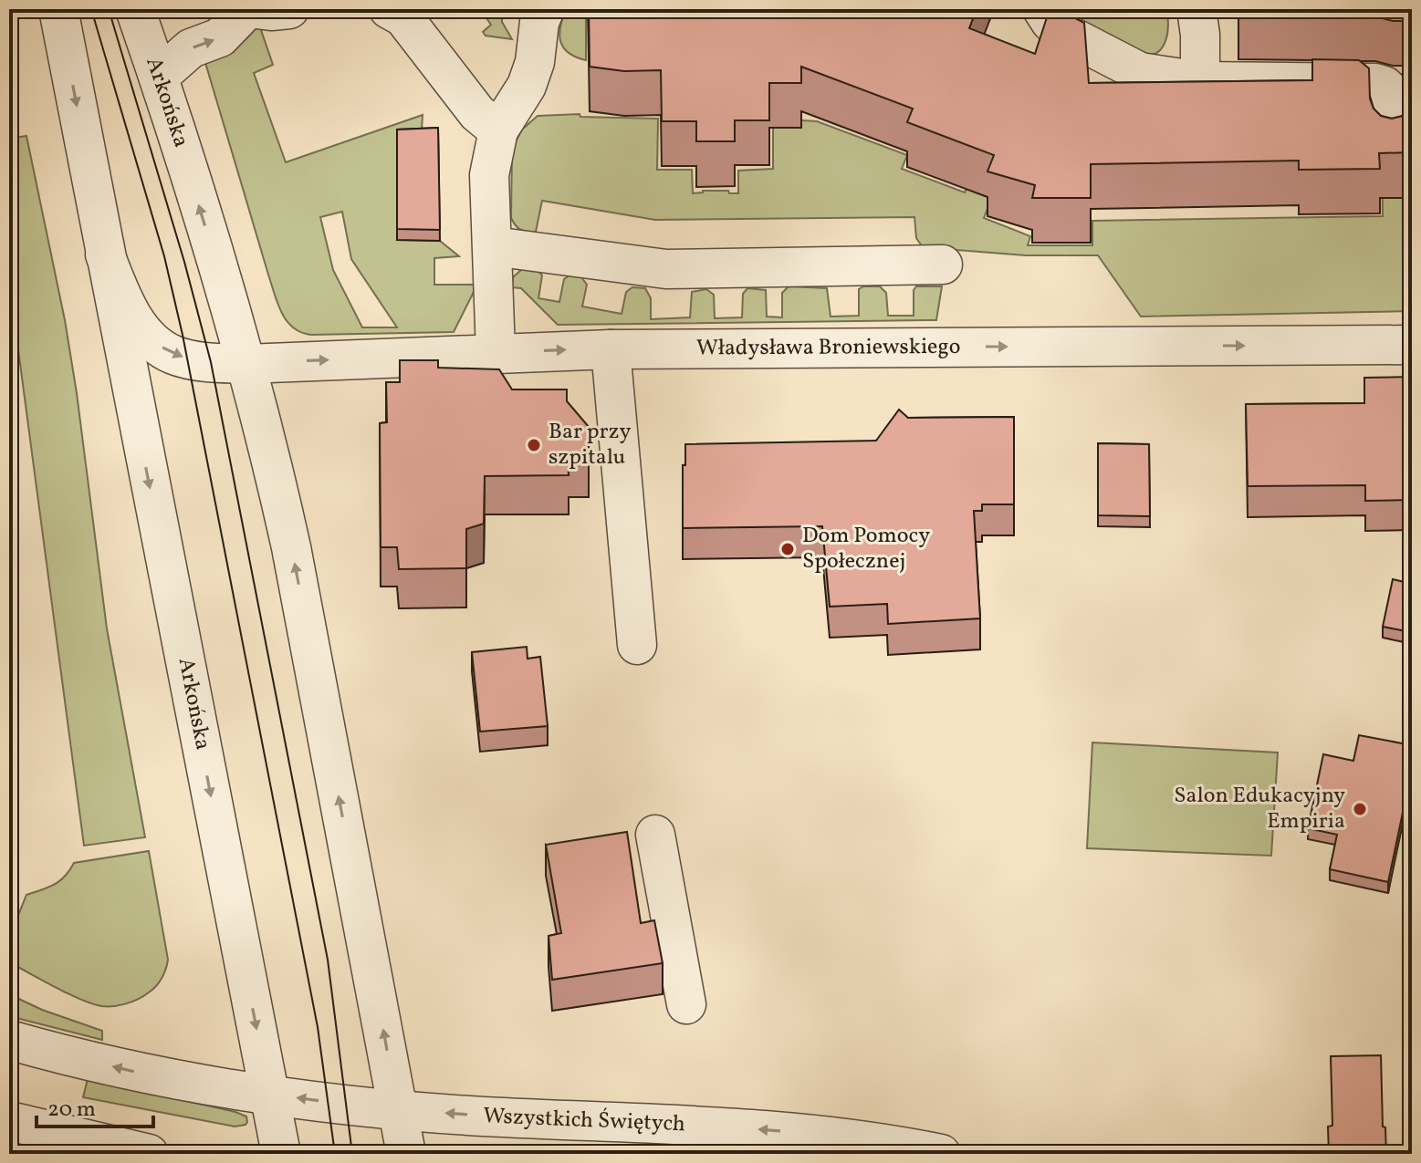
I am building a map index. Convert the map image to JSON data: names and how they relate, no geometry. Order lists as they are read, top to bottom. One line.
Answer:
{"streets":{"street":["Arkońska","Władysława Broniewskiego","Wszystkich Świętych"]},"crossings":[["Arkońska","Władysława Broniewskiego"],["Arkońska","Wszystkich Świętych"]],"one_way":["Wszystkich Świętych"],"places":["Bar przy szpitalu","Dom Pomocy Społecznej","Salon Edukacyjny Empiria"],"scale_bar":"20 m"}
